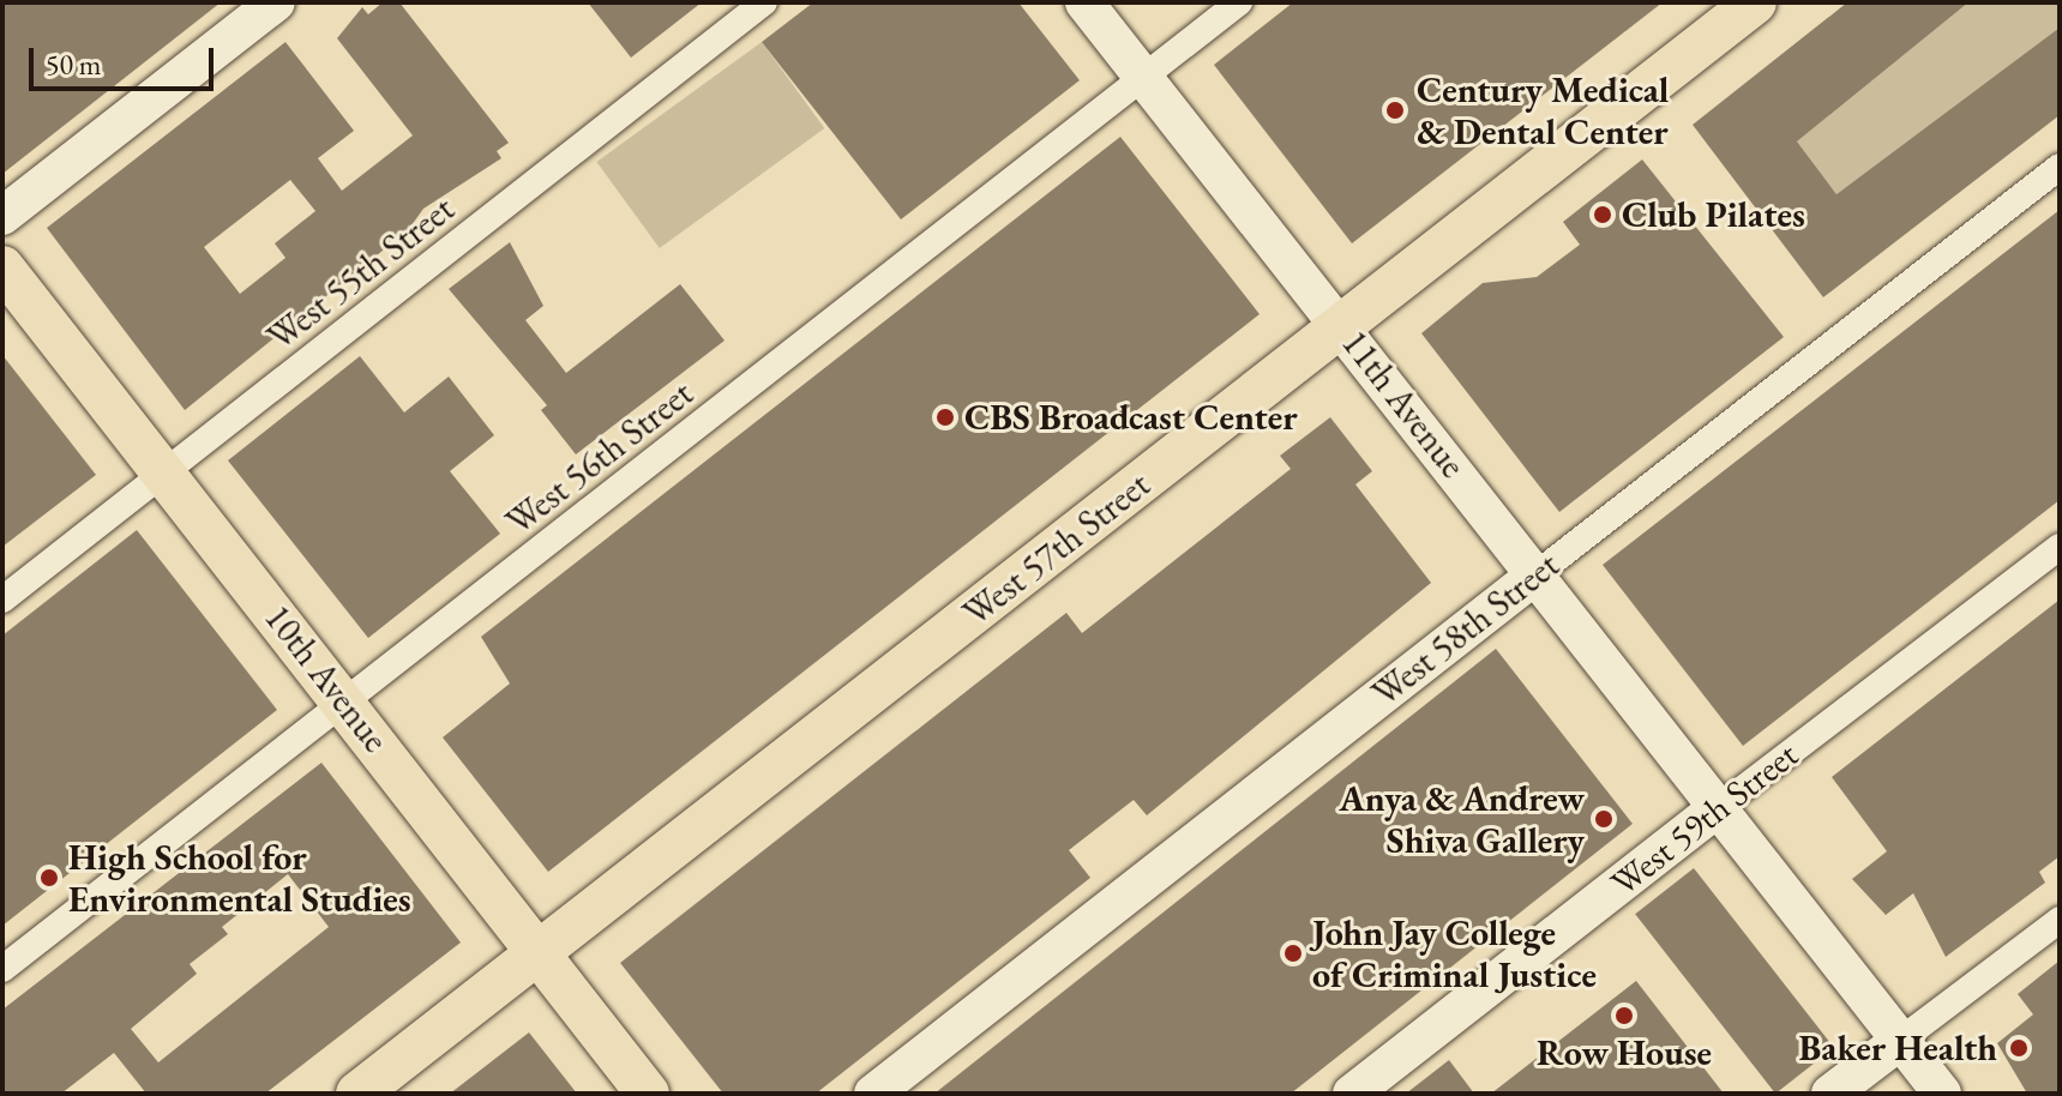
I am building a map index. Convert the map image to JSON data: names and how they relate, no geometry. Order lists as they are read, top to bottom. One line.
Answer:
{"streets":{"main road":["11th Avenue","West 57th Street","West 58th Street","10th Avenue","West 59th Street"],"street":["West 55th Street","West 56th Street"]},"crossings":[["West 55th Street","10th Avenue"],["11th Avenue","West 56th Street"],["11th Avenue","West 57th Street"],["11th Avenue","West 58th Street"],["11th Avenue","West 59th Street"],["West 56th Street","10th Avenue"],["West 57th Street","10th Avenue"]],"places":["Century Medical & Dental Center","Club Pilates","CBS Broadcast Center","Anya & Andrew Shiva Gallery","High School for Environmental Studies","John Jay College of Criminal Justice","Row House","Baker Health"],"scale_bar":"50 m"}
